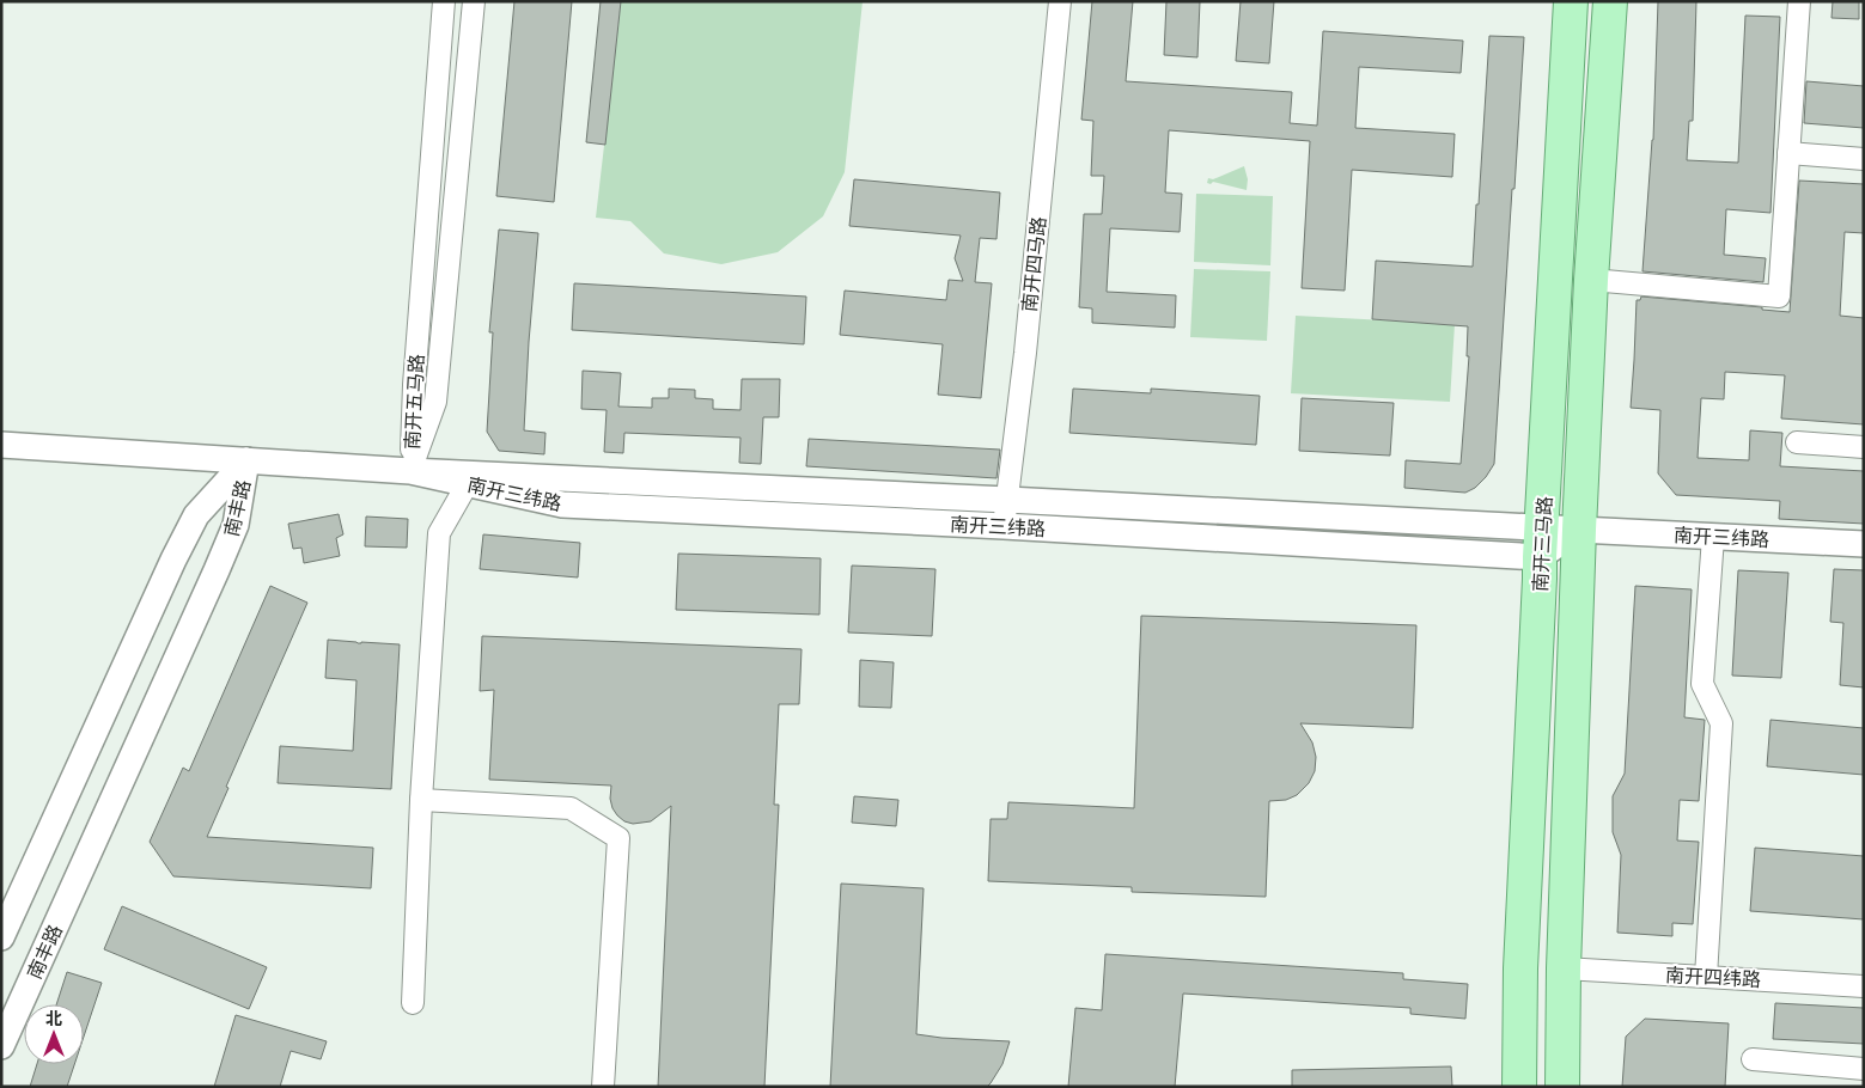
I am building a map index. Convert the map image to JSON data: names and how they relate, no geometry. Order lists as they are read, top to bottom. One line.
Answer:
{"streets":{"main road":["南开三马路"],"street":["南开四马路","南开五马路","南开三纬路","南丰路","南开四纬路"]},"crossings":[["南开四马路","南开三纬路"],["南开五马路","南开三纬路"],["南开三纬路","南丰路"],["南开三纬路","南开三马路"],["南开三马路","南开四纬路"]],"north":"top"}
